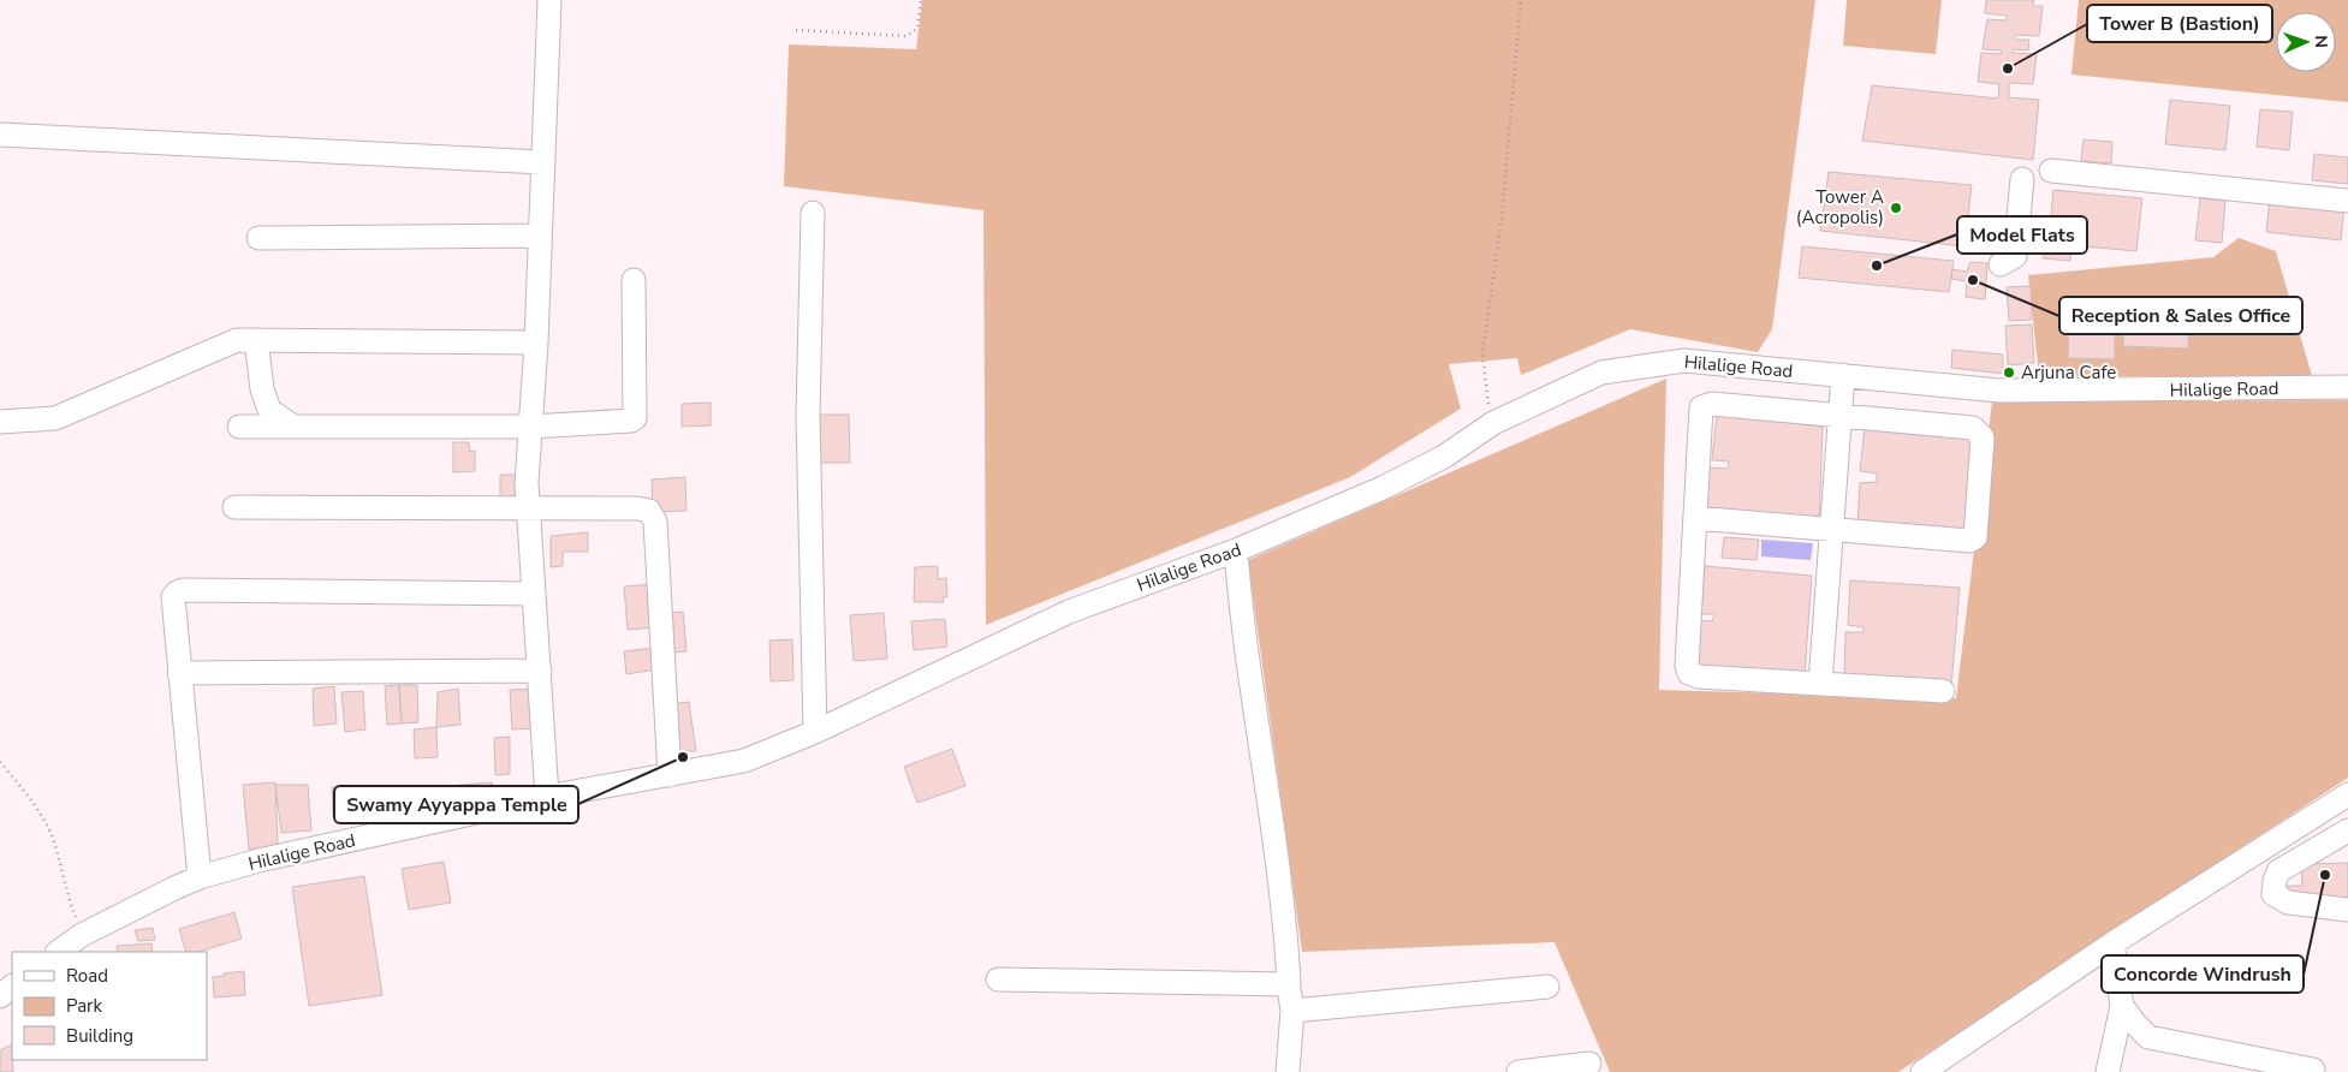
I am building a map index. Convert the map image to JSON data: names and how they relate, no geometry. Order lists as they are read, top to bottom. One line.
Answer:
{"streets":{"street":["Hilalige Road"]},"places":["Tower B (Bastion)","Tower A (Acropolis)","Model Flats","Reception & Sales Office","Arjuna Cafe","Swamy Ayyappa Temple","Concorde Windrush"],"legend":["Road","Park","Building"],"north":"right"}
